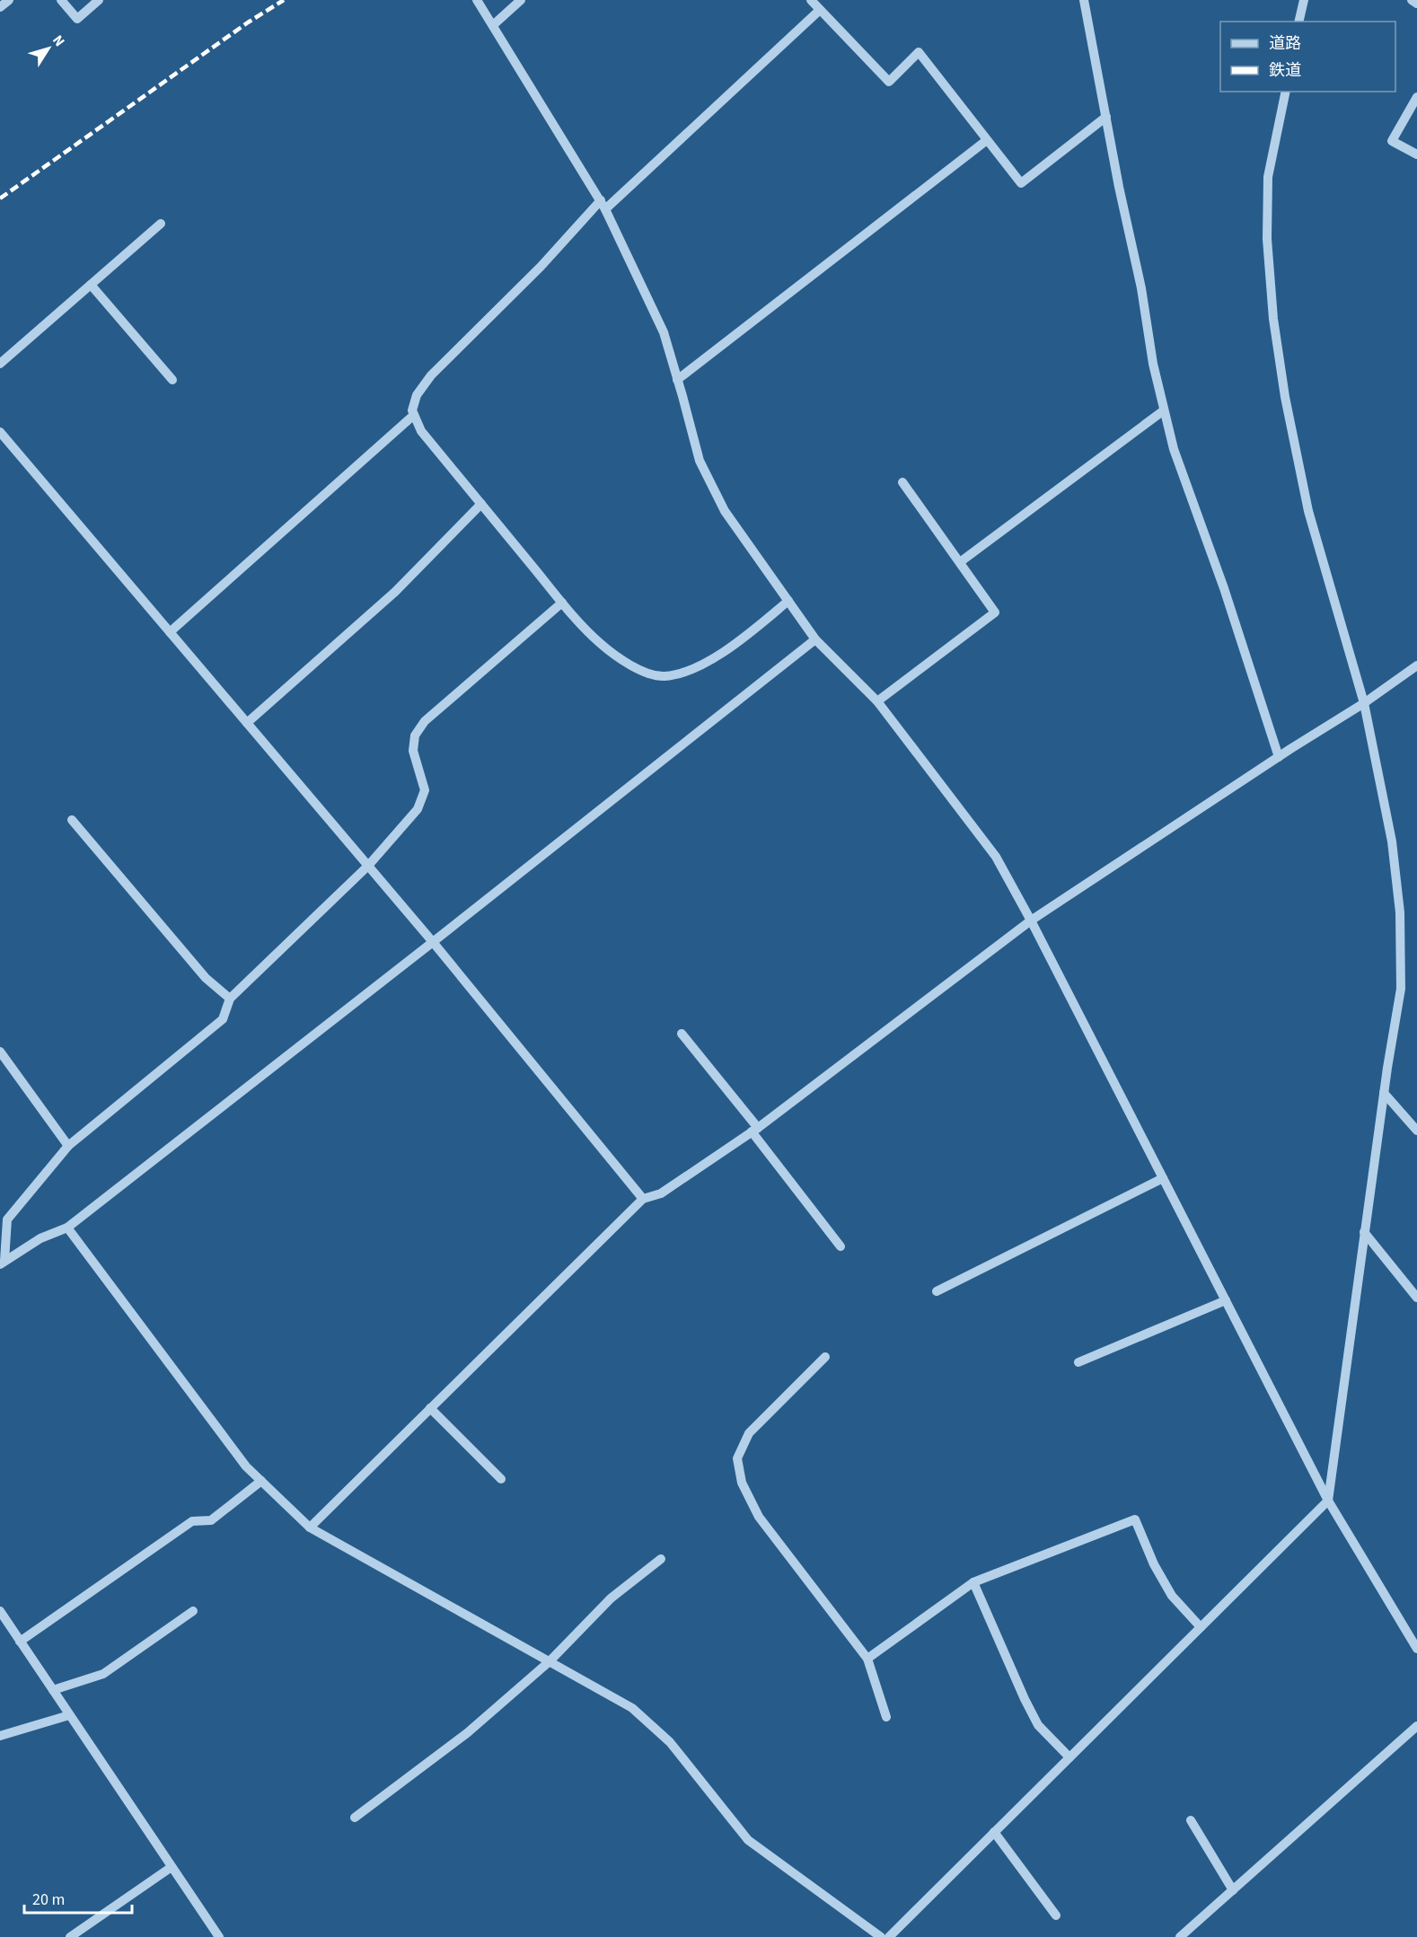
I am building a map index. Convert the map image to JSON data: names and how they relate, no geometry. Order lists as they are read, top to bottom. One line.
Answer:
{"legend":["道路","鉄道"],"scale_bar":"20 m","north":"top right"}
